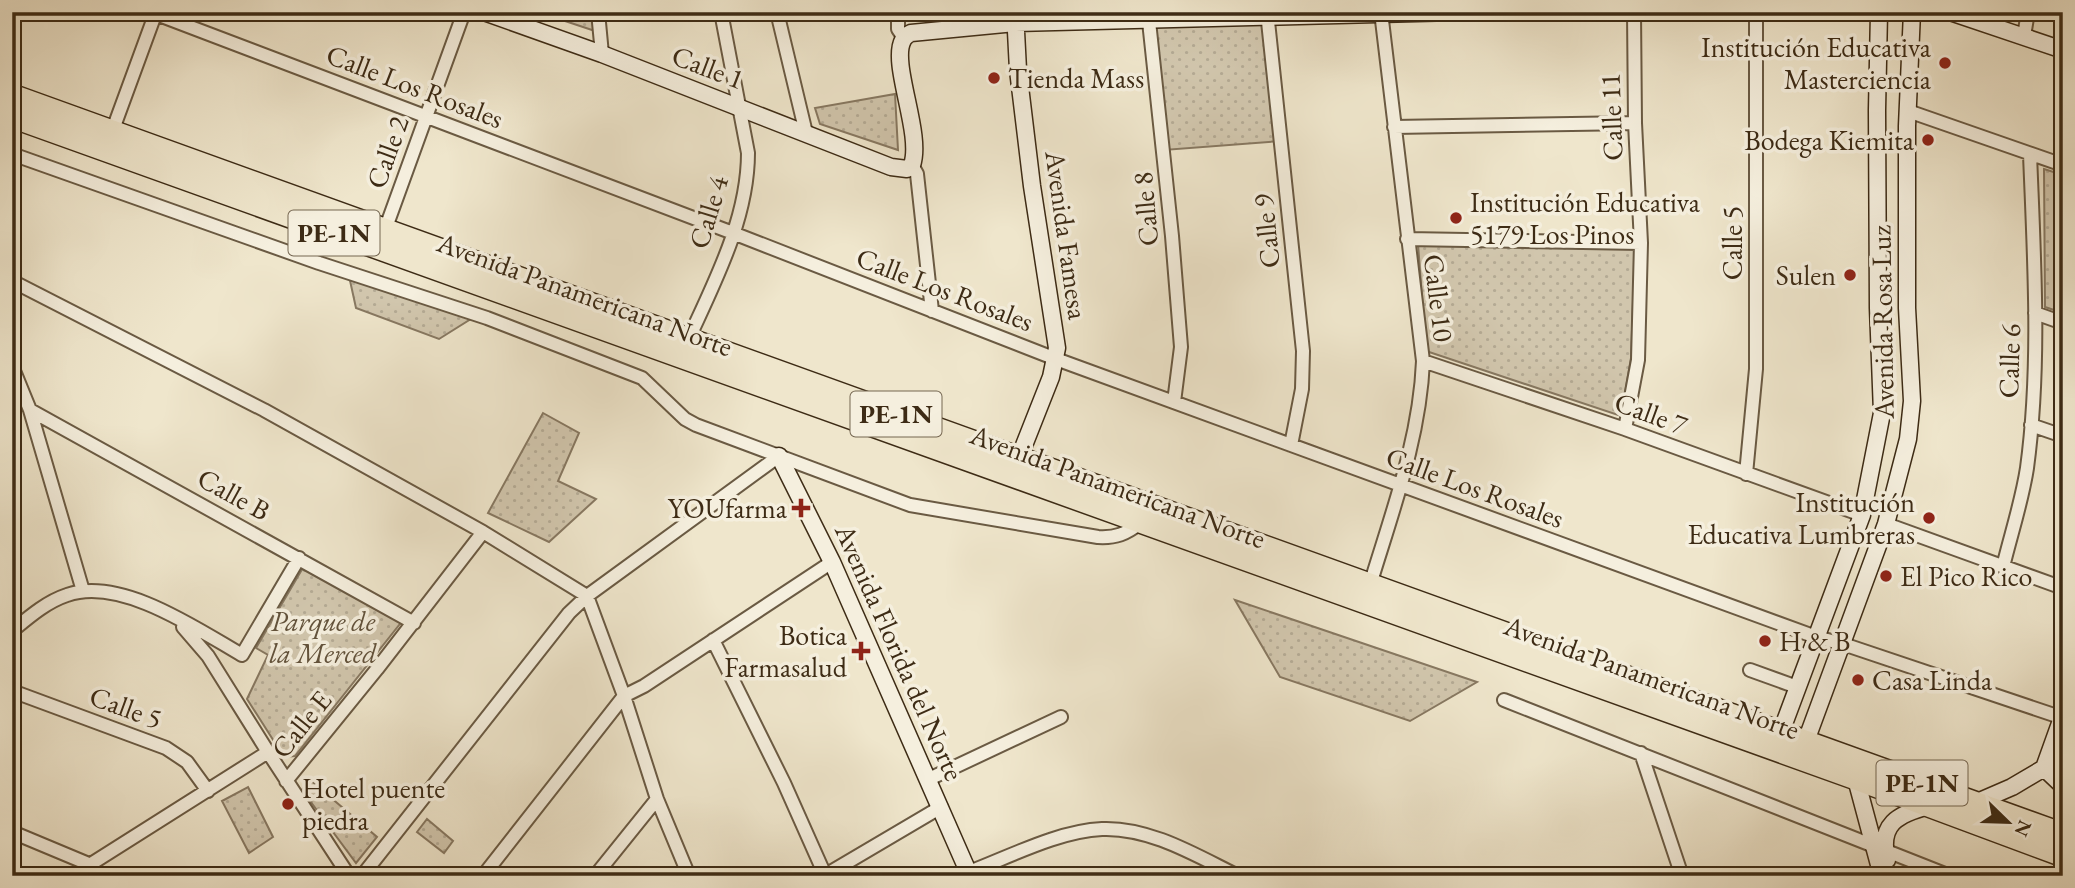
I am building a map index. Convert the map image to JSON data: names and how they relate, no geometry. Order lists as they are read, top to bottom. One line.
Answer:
{"streets":{"highway":["PE-1N","Avenida Panamericana Norte"],"street":["Calle 1","Calle Los Rosales","Calle 11","Calle 2","Calle 8","Calle 4","Calle 9","Avenida Famesa","Calle 5","Calle 10","Avenida Rosa Luz","Calle 6","Calle 7","Calle B","Avenida Florida del Norte","Calle E"]},"crossings":[["Calle 1","Calle 4"],["Calle Los Rosales","Calle 2"],["Calle Los Rosales","Calle 8"],["Calle Los Rosales","Calle 4"],["Calle Los Rosales","Calle 9"],["Calle Los Rosales","Avenida Famesa"],["Calle Los Rosales","Calle 10"],["Calle Los Rosales","Avenida Rosa Luz"],["Calle 11","Calle 7"],["Calle 2","Avenida Panamericana Norte"],["Calle 4","Avenida Panamericana Norte"],["PE-1N","Avenida Panamericana Norte"],["PE-1N","Avenida Rosa Luz"],["Avenida Famesa","Avenida Panamericana Norte"],["Calle 5","Calle 7"],["Avenida Panamericana Norte","Calle 10"],["Avenida Panamericana Norte","Avenida Rosa Luz"],["Calle 10","Calle 7"],["Avenida Rosa Luz","Calle 7"],["Calle B","Calle E"]],"parks":["Parque de la Merced"],"places":{"other":["Institución Educativa Masterciencia","Tienda Mass","Bodega Kiemita","Institución Educativa 5179 Los Pinos","Sulen","Institución Educativa Lumbreras","El Pico Rico","H & B","Casa Linda","Hotel puente piedra"],"health":["YOUfarma","Botica Farmasalud"]},"north":"bottom right"}
